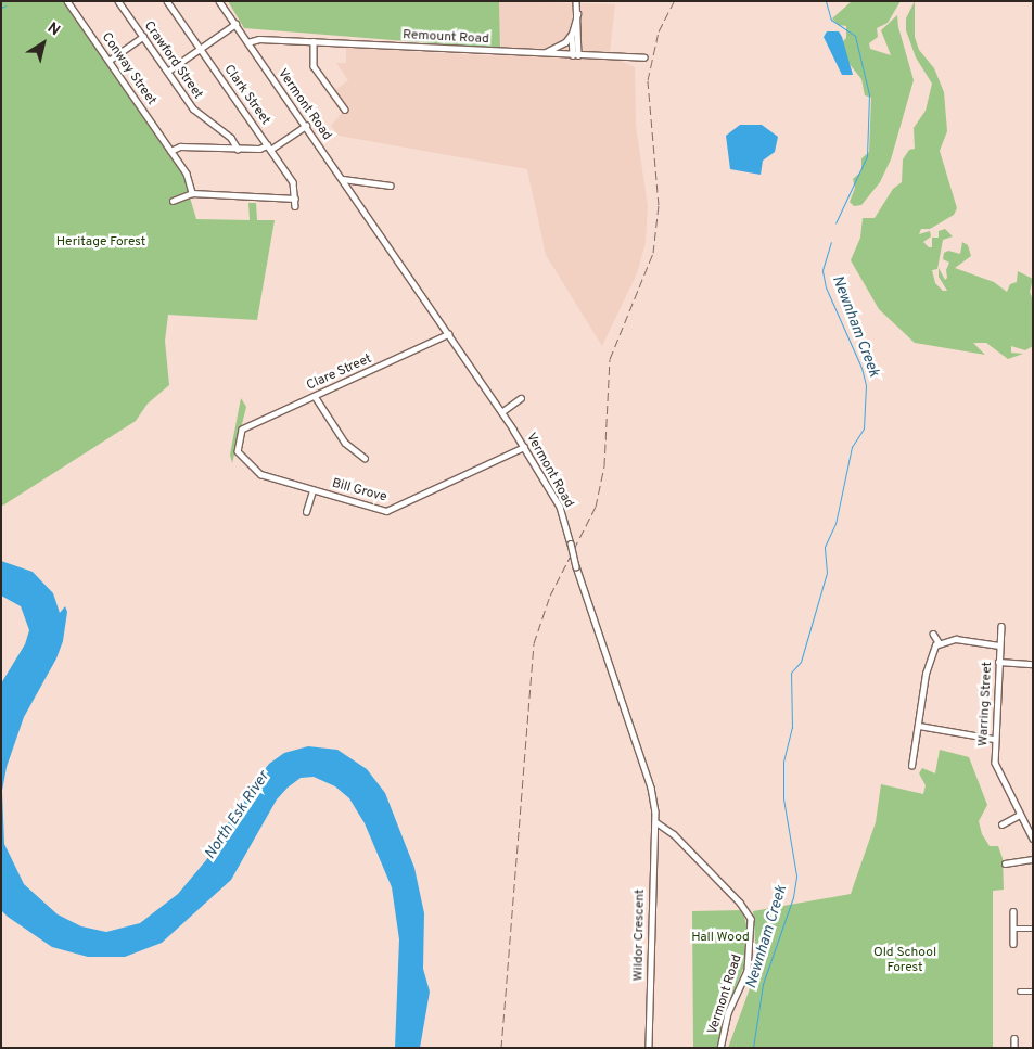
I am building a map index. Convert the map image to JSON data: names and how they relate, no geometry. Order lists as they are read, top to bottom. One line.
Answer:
{"streets":{"street":["Remount Road","Crawford Street","Conway Street","Clark Street","Vermont Road","Clare Street","Bill Grove","Warring Street","Wildor Crescent"]},"crossings":[["Remount Road","Vermont Road"],["Vermont Road","Clare Street"],["Vermont Road","Bill Grove"],["Vermont Road","Wildor Crescent"],["Clare Street","Bill Grove"]],"water":["Newnham Creek","North Esk River"],"parks":["Heritage Forest","Hall Wood","Old School Forest"],"north":"top right"}
